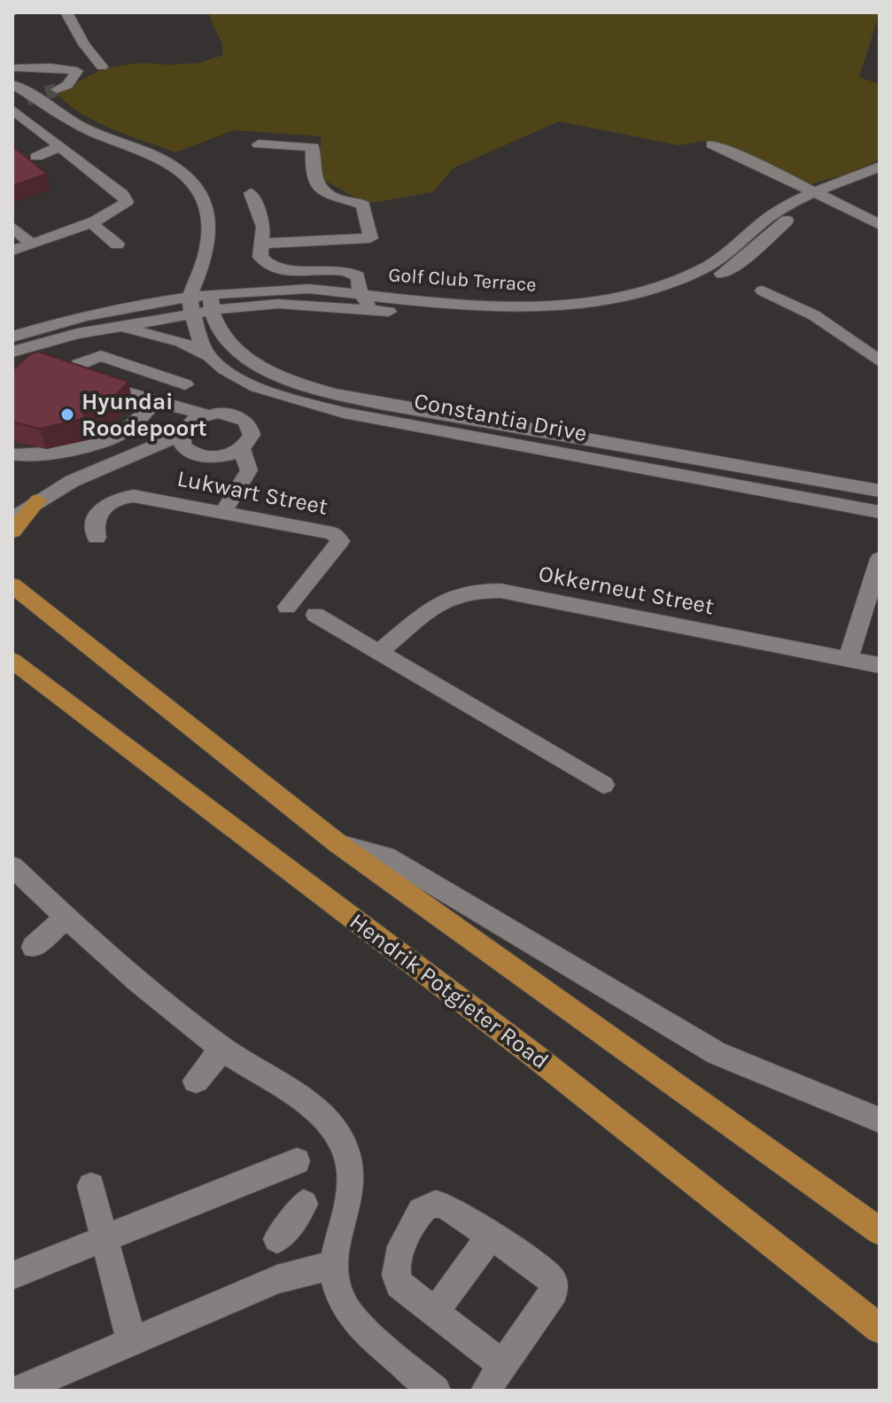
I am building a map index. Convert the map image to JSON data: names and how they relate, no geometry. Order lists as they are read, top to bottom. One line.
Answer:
{"streets":{"main road":["Hendrik Potgieter Road"],"street":["Golf Club Terrace","Constantia Drive","Lukwart Street","Okkerneut Street"]},"crossings":[["Golf Club Terrace","Constantia Drive"]],"places":["Hyundai Roodepoort"]}
